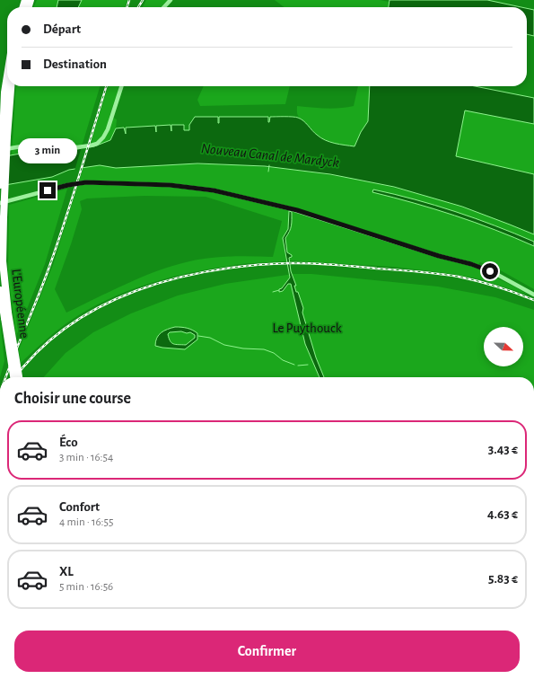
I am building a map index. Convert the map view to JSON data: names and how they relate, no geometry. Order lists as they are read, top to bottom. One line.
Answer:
{"streets":{"highway":["L'Européenne"]},"water":["Nouveau Canal de Mardyck"],"parks":["Le Puythouck"],"north":"right","page":{"banner":["Départ","Destination"],"bubble":"3 min","heading":"Choisir une course","list":[{"name":"Éco","note":"3 min · 16:54","value":"3.43 €"},{"name":"Confort","note":"4 min · 16:55","value":"4.63 €"},{"name":"XL","note":"5 min · 16:56","value":"5.83 €"}],"buttons":"Confirmer"}}
